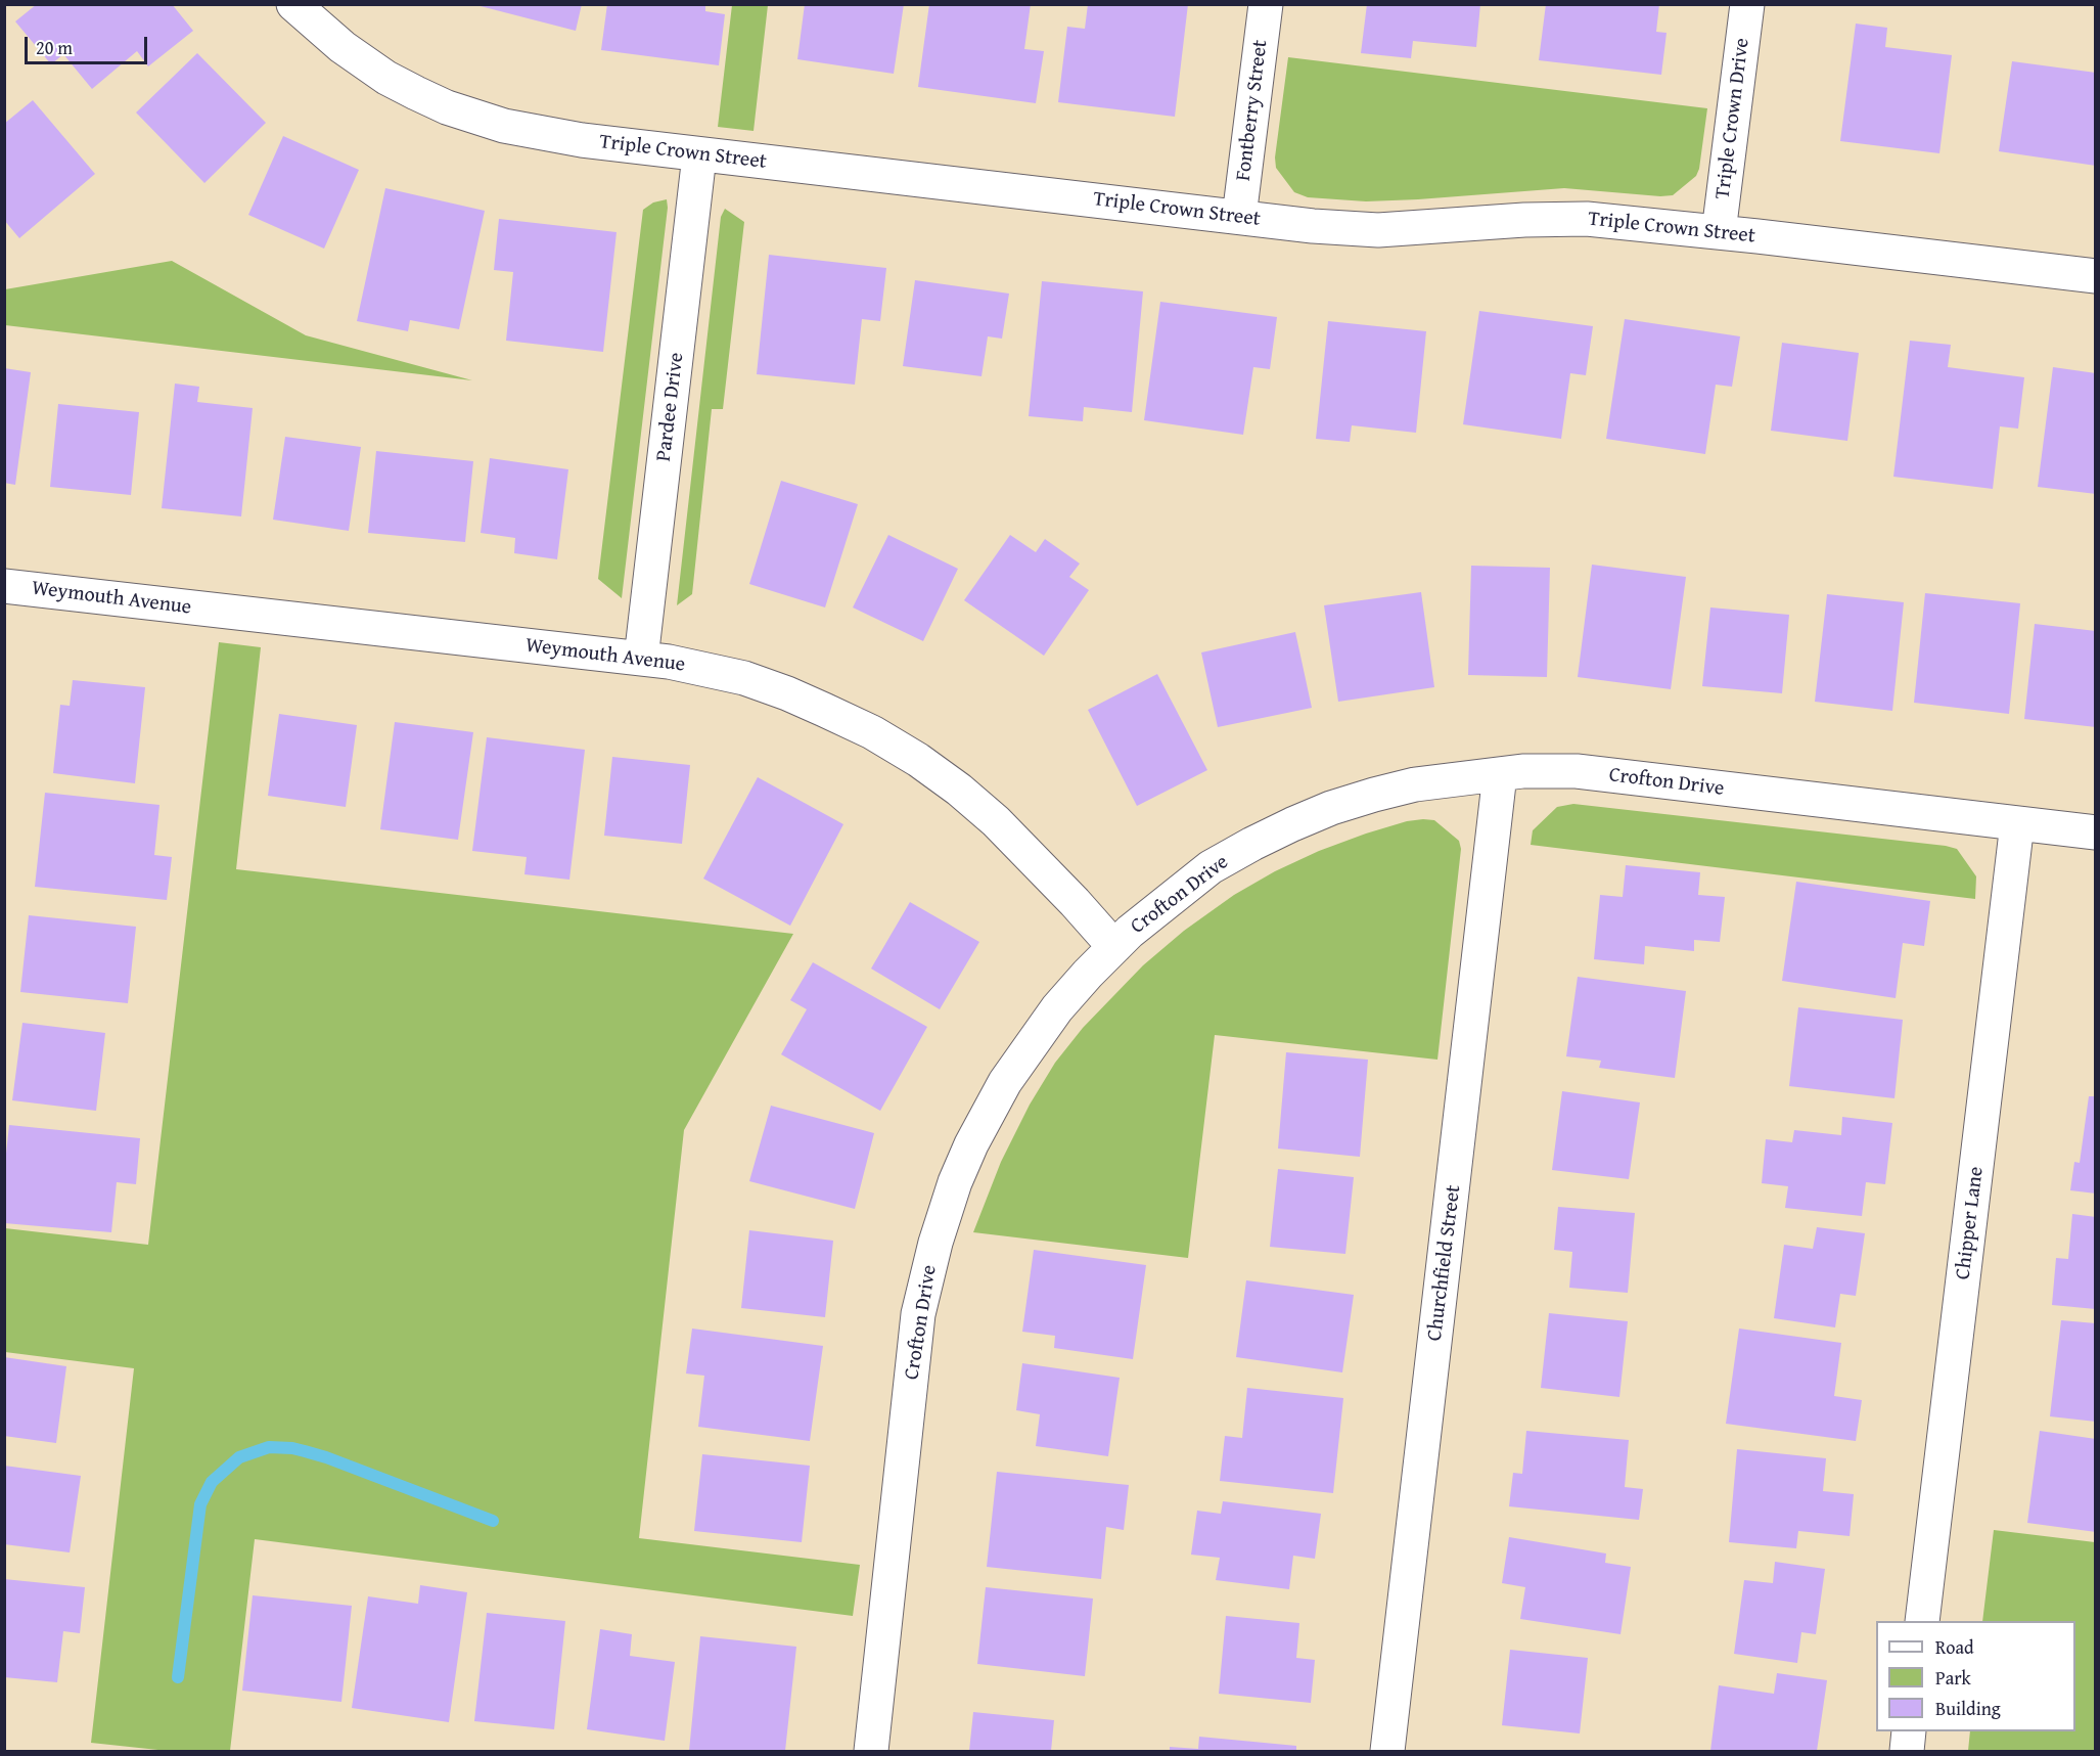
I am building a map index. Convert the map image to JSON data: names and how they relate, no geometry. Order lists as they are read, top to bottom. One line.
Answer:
{"streets":{"street":["Fontberry Street","Triple Crown Drive","Triple Crown Street","Pardee Drive","Weymouth Avenue","Crofton Drive","Chipper Lane","Churchfield Street"]},"crossings":[["Fontberry Street","Triple Crown Street"],["Triple Crown Drive","Triple Crown Street"],["Triple Crown Street","Pardee Drive"],["Pardee Drive","Weymouth Avenue"],["Weymouth Avenue","Crofton Drive"],["Crofton Drive","Chipper Lane"],["Crofton Drive","Churchfield Street"]],"legend":["Road","Park","Building"],"scale_bar":"20 m"}
